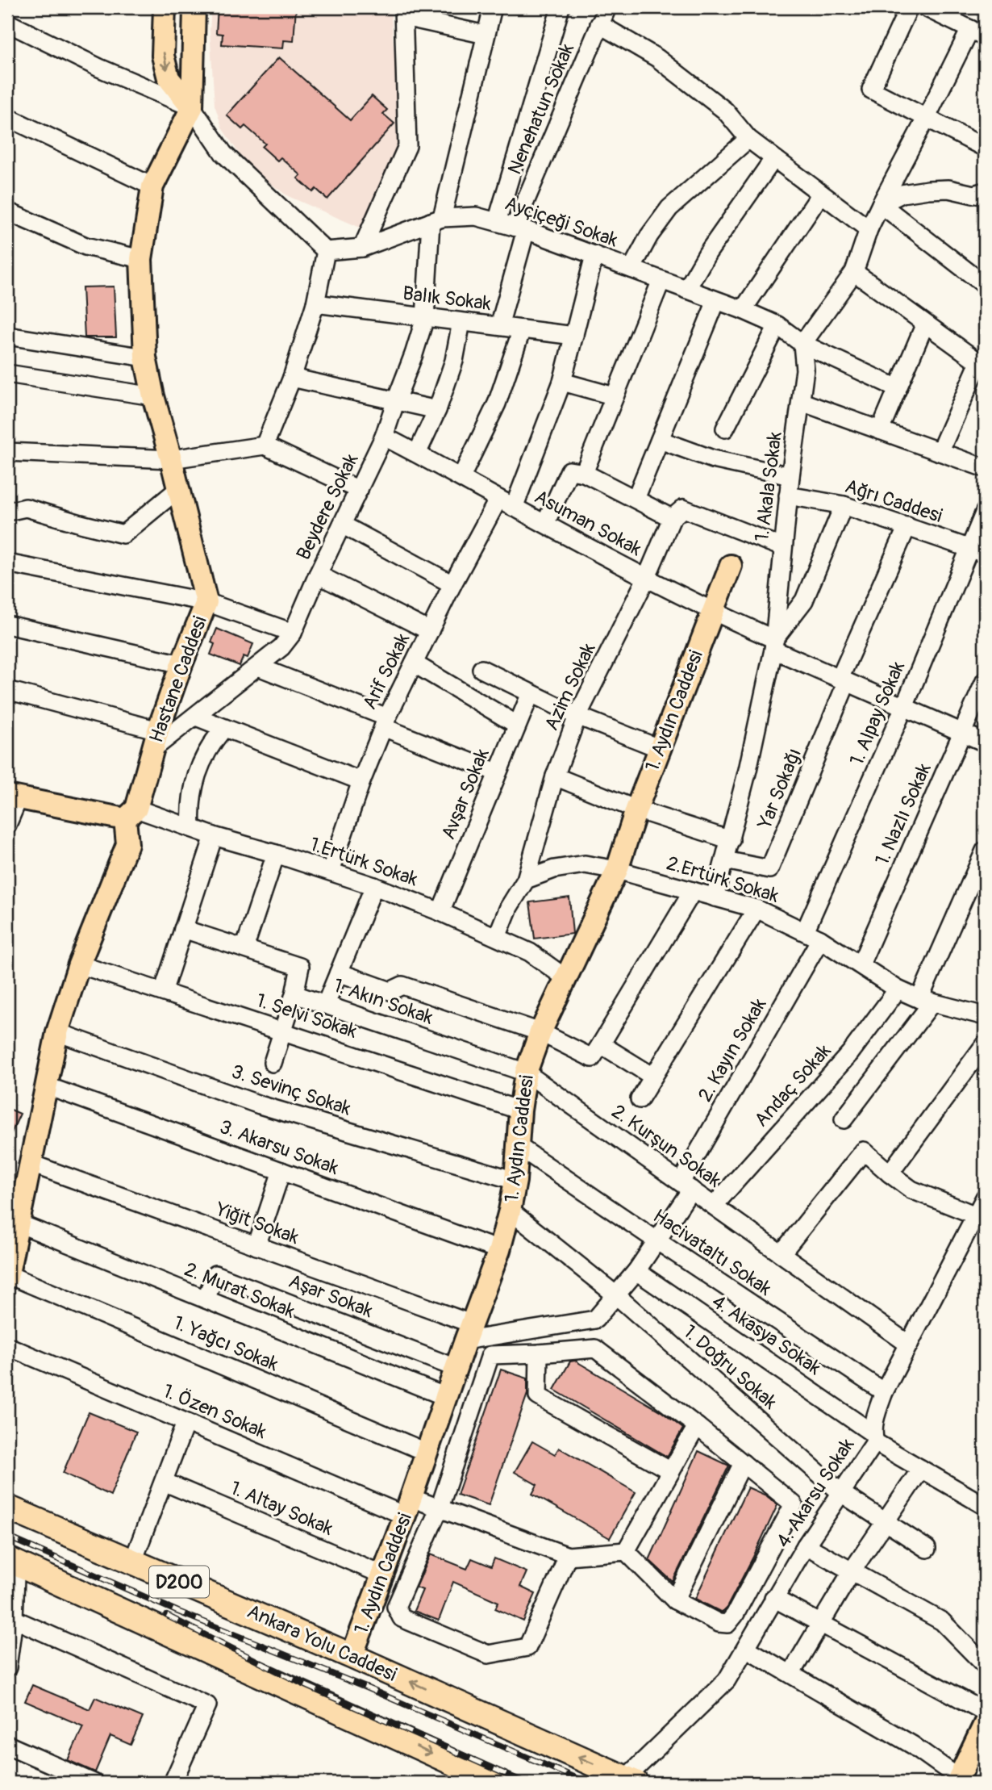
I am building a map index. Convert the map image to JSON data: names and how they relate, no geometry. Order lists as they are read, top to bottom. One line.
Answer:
{"streets":{"highway":["D200","Ankara Yolu Caddesi"],"main road":["Hastane Caddesi","1. Aydın Caddesi"],"street":["Nenehatun Sokak","Ayçiçeği Sokak","Balık Sokak","1. Akala Sokak","Ağrı Caddesi","Beydere Sokak","Asuman Sokak","Arif Sokak","Azim Sokak","1. Alpay Sokak","Yar Sokağı","Avşar Sokak","1. Nazlı Sokak","1.Ertürk Sokak","2.Ertürk Sokak","1. Akın Sokak","1. Selvi Sokak","2. Kayın Sokak","Andaç Sokak","3. Sevinç Sokak","2. Kurşun Sokak","3. Akarsu Sokak","Yiğit Sokak","Hacivataltı Sokak","2. Murat Sokak","Aşar Sokak","4. Akasya Sokak","1. Yağcı Sokak","1. Doğru Sokak","1. Özen Sokak","4. Akarsu Sokak","1. Altay Sokak"]},"crossings":[["Nenehatun Sokak","Ayçiçeği Sokak"],["Nenehatun Sokak","Balık Sokak"],["Ayçiçeği Sokak","1. Akala Sokak"],["Ayçiçeği Sokak","Beydere Sokak"],["Balık Sokak","Beydere Sokak"],["1. Akala Sokak","Ağrı Caddesi"],["1. Akala Sokak","Asuman Sokak"],["1. Akala Sokak","Yar Sokağı"],["1. Akala Sokak","2.Ertürk Sokak"],["Ağrı Caddesi","1. Alpay Sokak"],["Beydere Sokak","Asuman Sokak"],["Beydere Sokak","Hastane Caddesi"],["Asuman Sokak","Arif Sokak"],["Asuman Sokak","Azim Sokak"],["Asuman Sokak","1. Aydın Caddesi"],["Asuman Sokak","1. Alpay Sokak"],["Asuman Sokak","Yar Sokağı"],["Asuman Sokak","1. Nazlı Sokak"],["Arif Sokak","1.Ertürk Sokak"],["Hastane Caddesi","1.Ertürk Sokak"],["Hastane Caddesi","1. Selvi Sokak"],["Hastane Caddesi","3. Sevinç Sokak"],["Hastane Caddesi","3. Akarsu Sokak"],["Hastane Caddesi","Yiğit Sokak"],["Hastane Caddesi","2. Murat Sokak"],["Hastane Caddesi","1. Yağcı Sokak"],["Azim Sokak","2.Ertürk Sokak"],["1. Aydın Caddesi","1.Ertürk Sokak"],["1. Aydın Caddesi","2.Ertürk Sokak"],["1. Aydın Caddesi","1. Akın Sokak"],["1. Aydın Caddesi","1. Selvi Sokak"],["1. Aydın Caddesi","2. Kayın Sokak"],["1. Aydın Caddesi","3. Sevinç Sokak"],["1. Aydın Caddesi","2. Kurşun Sokak"],["1. Aydın Caddesi","3. Akarsu Sokak"],["1. Aydın Caddesi","Yiğit Sokak"],["1. Aydın Caddesi","Hacivataltı Sokak"],["1. Aydın Caddesi","2. Murat Sokak"],["1. Aydın Caddesi","Aşar Sokak"],["1. Aydın Caddesi","1. Yağcı Sokak"],["1. Aydın Caddesi","1. Doğru Sokak"],["1. Aydın Caddesi","1. Özen Sokak"],["1. Aydın Caddesi","1. Altay Sokak"],["1. Aydın Caddesi","Ankara Yolu Caddesi"],["1. Alpay Sokak","2.Ertürk Sokak"],["1. Alpay Sokak","2. Kayın Sokak"],["Avşar Sokak","1.Ertürk Sokak"],["1. Nazlı Sokak","2.Ertürk Sokak"],["2.Ertürk Sokak","2. Kayın Sokak"],["2.Ertürk Sokak","Andaç Sokak"],["1. Akın Sokak","2. Kurşun Sokak"],["2. Kayın Sokak","2. Kurşun Sokak"],["2. Kayın Sokak","Yiğit Sokak"],["2. Kayın Sokak","Hacivataltı Sokak"],["2. Kayın Sokak","4. Akasya Sokak"],["2. Kayın Sokak","1. Doğru Sokak"],["Andaç Sokak","2. Kurşun Sokak"],["2. Kurşun Sokak","4. Akarsu Sokak"],["Hacivataltı Sokak","4. Akarsu Sokak"],["2. Murat Sokak","Aşar Sokak"],["4. Akasya Sokak","4. Akarsu Sokak"],["1. Doğru Sokak","4. Akarsu Sokak"],["4. Akarsu Sokak","Ankara Yolu Caddesi"]]}
